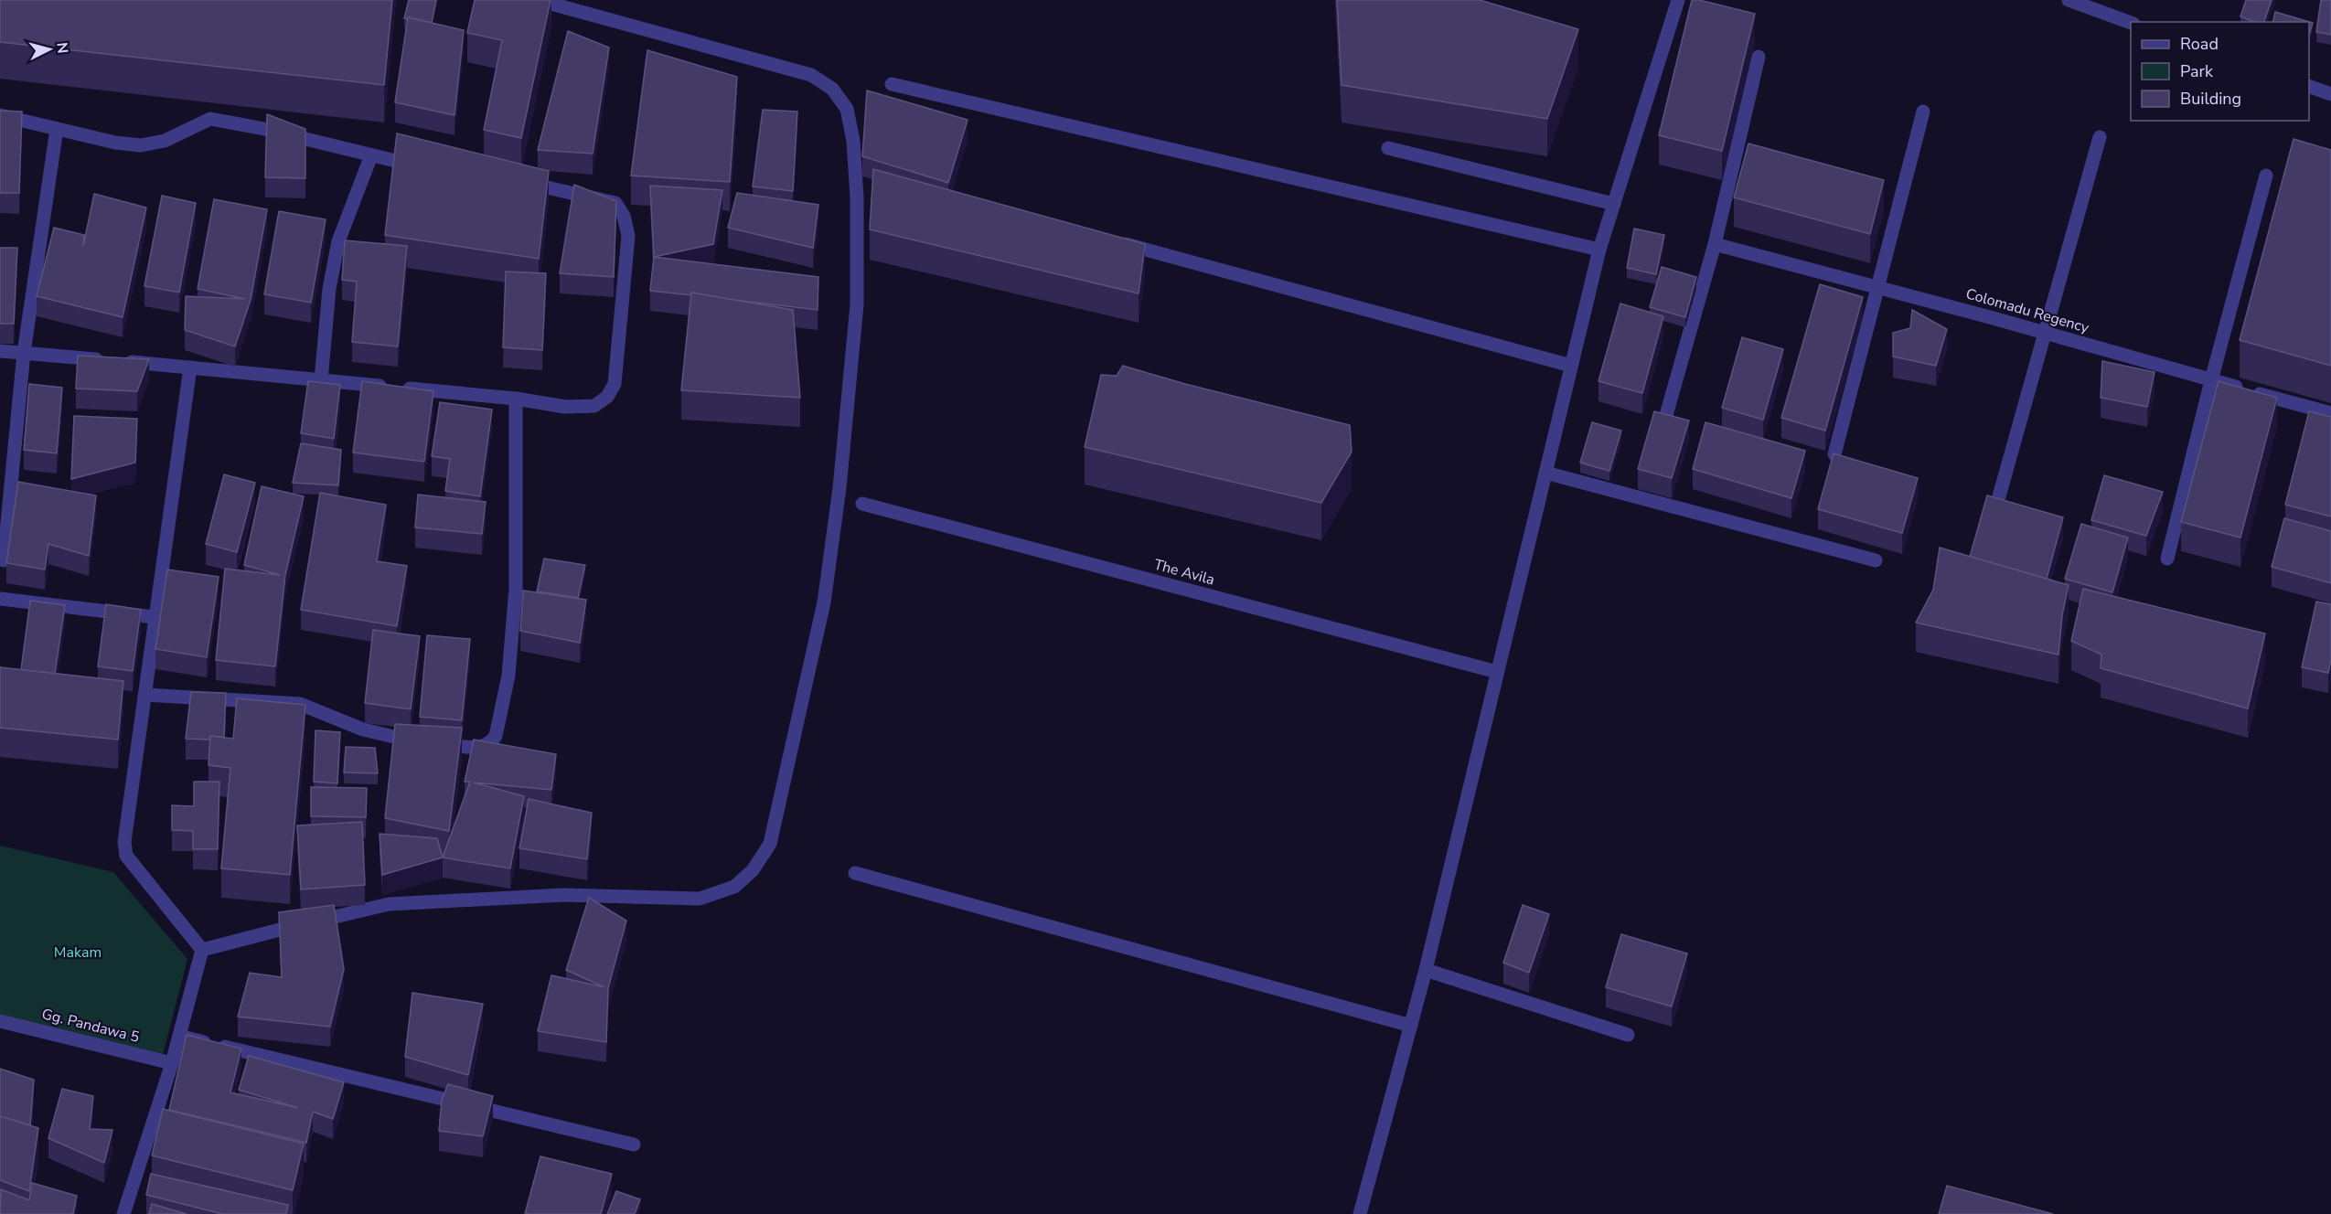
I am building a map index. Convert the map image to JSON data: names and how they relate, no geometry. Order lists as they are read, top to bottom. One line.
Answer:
{"streets":{"street":["Colomadu Regency","The Avila","Gg. Pandawa 5"]},"parks":["Makam"],"legend":["Road","Park","Building"],"north":"right"}
